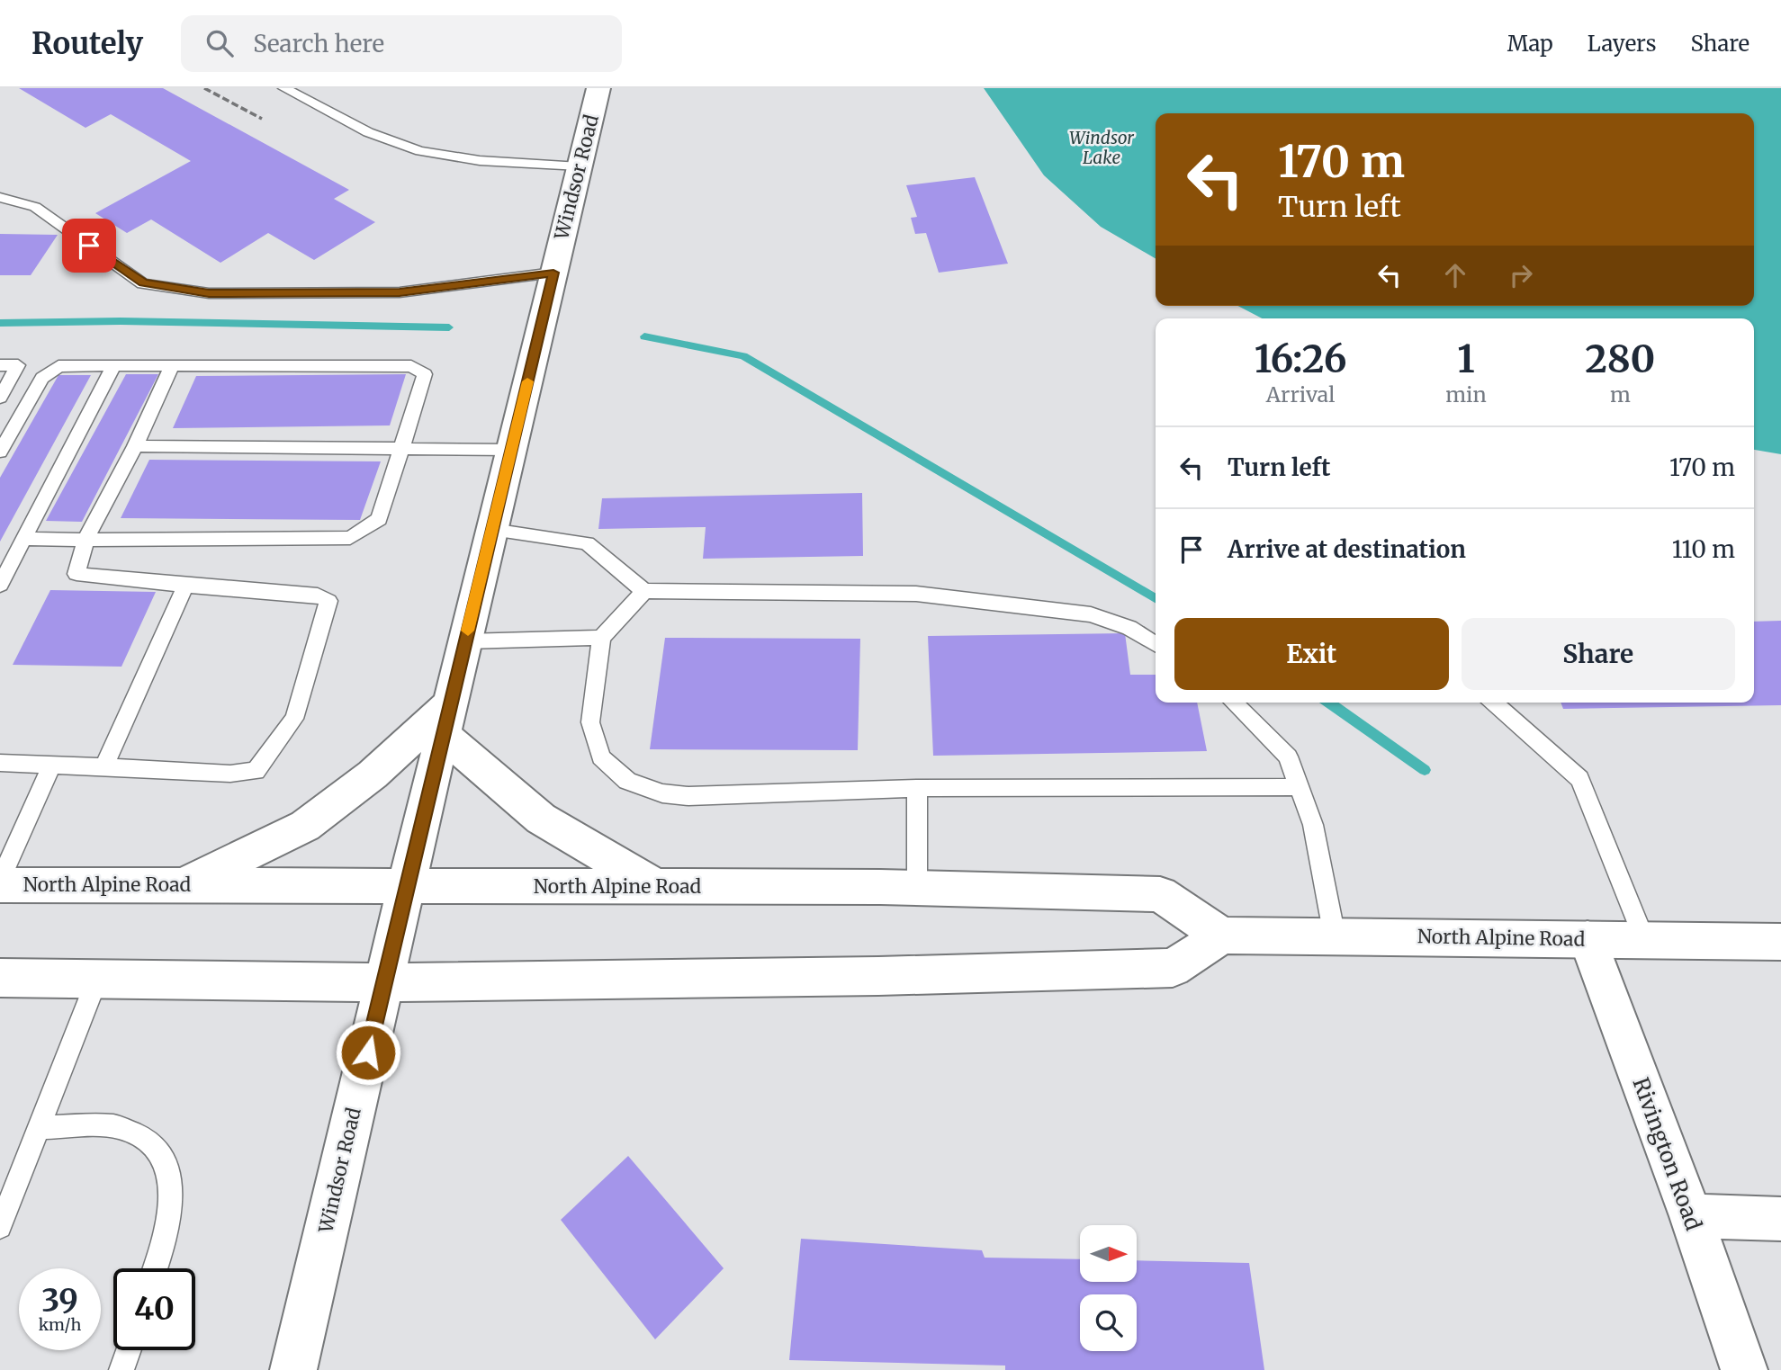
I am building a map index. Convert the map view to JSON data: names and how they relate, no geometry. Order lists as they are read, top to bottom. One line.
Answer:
{"streets":{"main road":["Windsor Road","North Alpine Road","Rivington Road"]},"crossings":[["Windsor Road","North Alpine Road"],["North Alpine Road","Rivington Road"]],"water":["Windsor Lake"],"north":"right","page":{"header":"Routely","search":"Search here","nav":["Map","Layers","Share"],"turn":["170 m","Turn left"],"eta":["16:26","Arrival","1","min","280","m"],"list":[{"name":"Turn left","value":"170 m"},{"name":"Arrive at destination","value":"110 m"}],"buttons":["Exit","Share"],"speed":"39 km/h","limit":"40"}}
